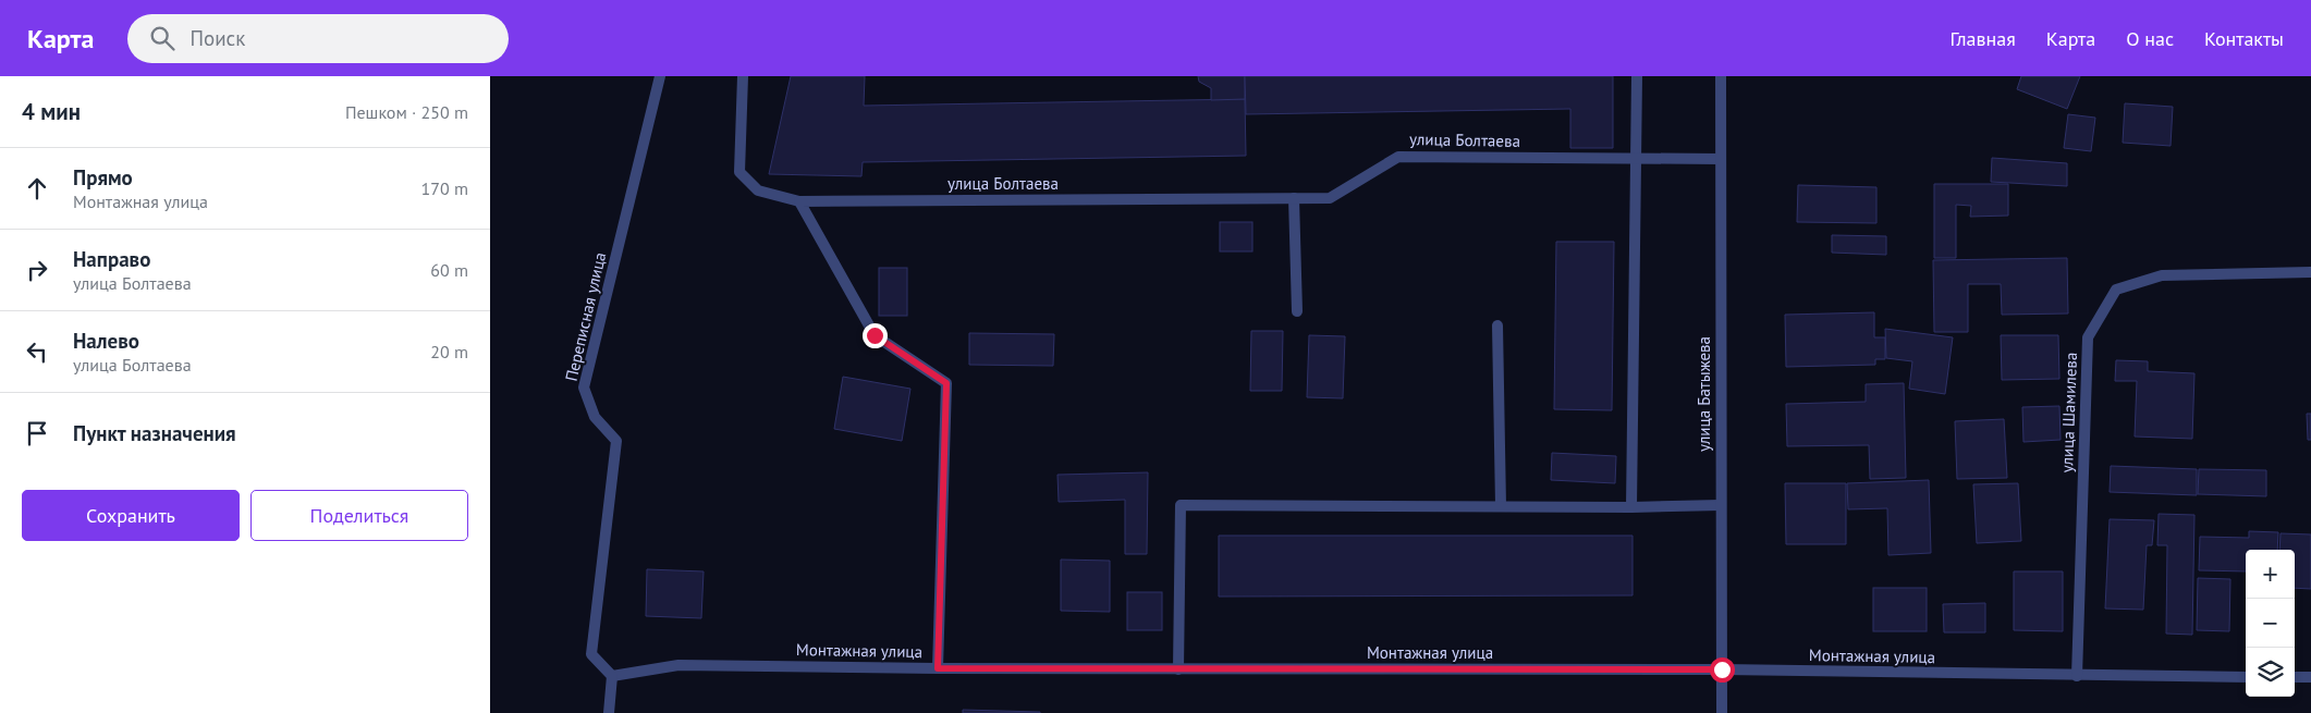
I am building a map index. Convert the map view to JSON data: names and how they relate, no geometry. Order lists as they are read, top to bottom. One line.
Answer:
{"streets":{"street":["улица Болтаева","Переписная улица","улица Батыжева","улица Шамилева","Монтажная улица"]},"crossings":[["улица Болтаева","улица Батыжева"],["Переписная улица","Монтажная улица"],["улица Батыжева","Монтажная улица"],["улица Шамилева","Монтажная улица"]],"page":{"header":"Карта","search":"Поиск","nav":["Главная","Карта","О нас","Контакты"],"heading":["4 мин","Пешком · 250 m"],"list":[["Прямо","Монтажная улица","170 m"],["Направо","улица Болтаева","60 m"],["Налево","улица Болтаева","20 m"],"Пункт назначения"],"buttons":["Сохранить","Поделиться"],"map_buttons":["+","−"]}}
